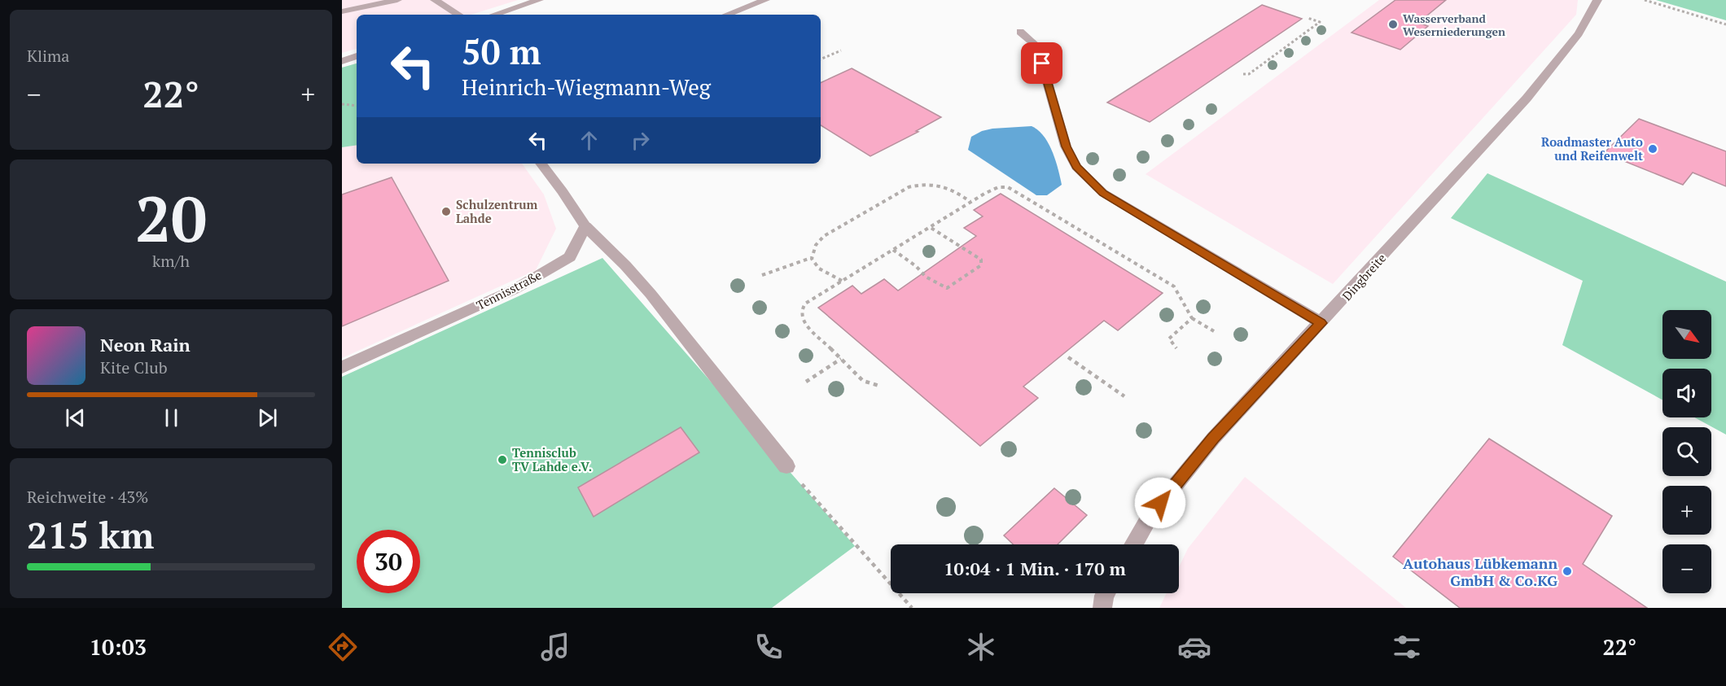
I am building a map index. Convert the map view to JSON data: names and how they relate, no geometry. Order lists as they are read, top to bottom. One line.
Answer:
{"streets":{"street":["Dingbreite","Tennisstraße"]},"places":["Wasserverband Weserniederungen","Roadmaster Auto und Reifenwelt","Schulzentrum Lahde","Tennisclub TV Lahde e.V.","Autohaus Lübkemann GmbH & Co.KG"],"north":"bottom right","page":{"tile":["Klima",["20","km/h"],["Reichweite · 43%","215 km"]],"turn":["50 m","Heinrich-Wiegmann-Weg"],"heat":["−","22°","+"],"map_buttons":["+","−"],"song":["Neon Rain","Kite Club"],"limit":"30","trip":"10:04 · 1 Min. · 170 m","tabs":["10:03","22°"]}}
